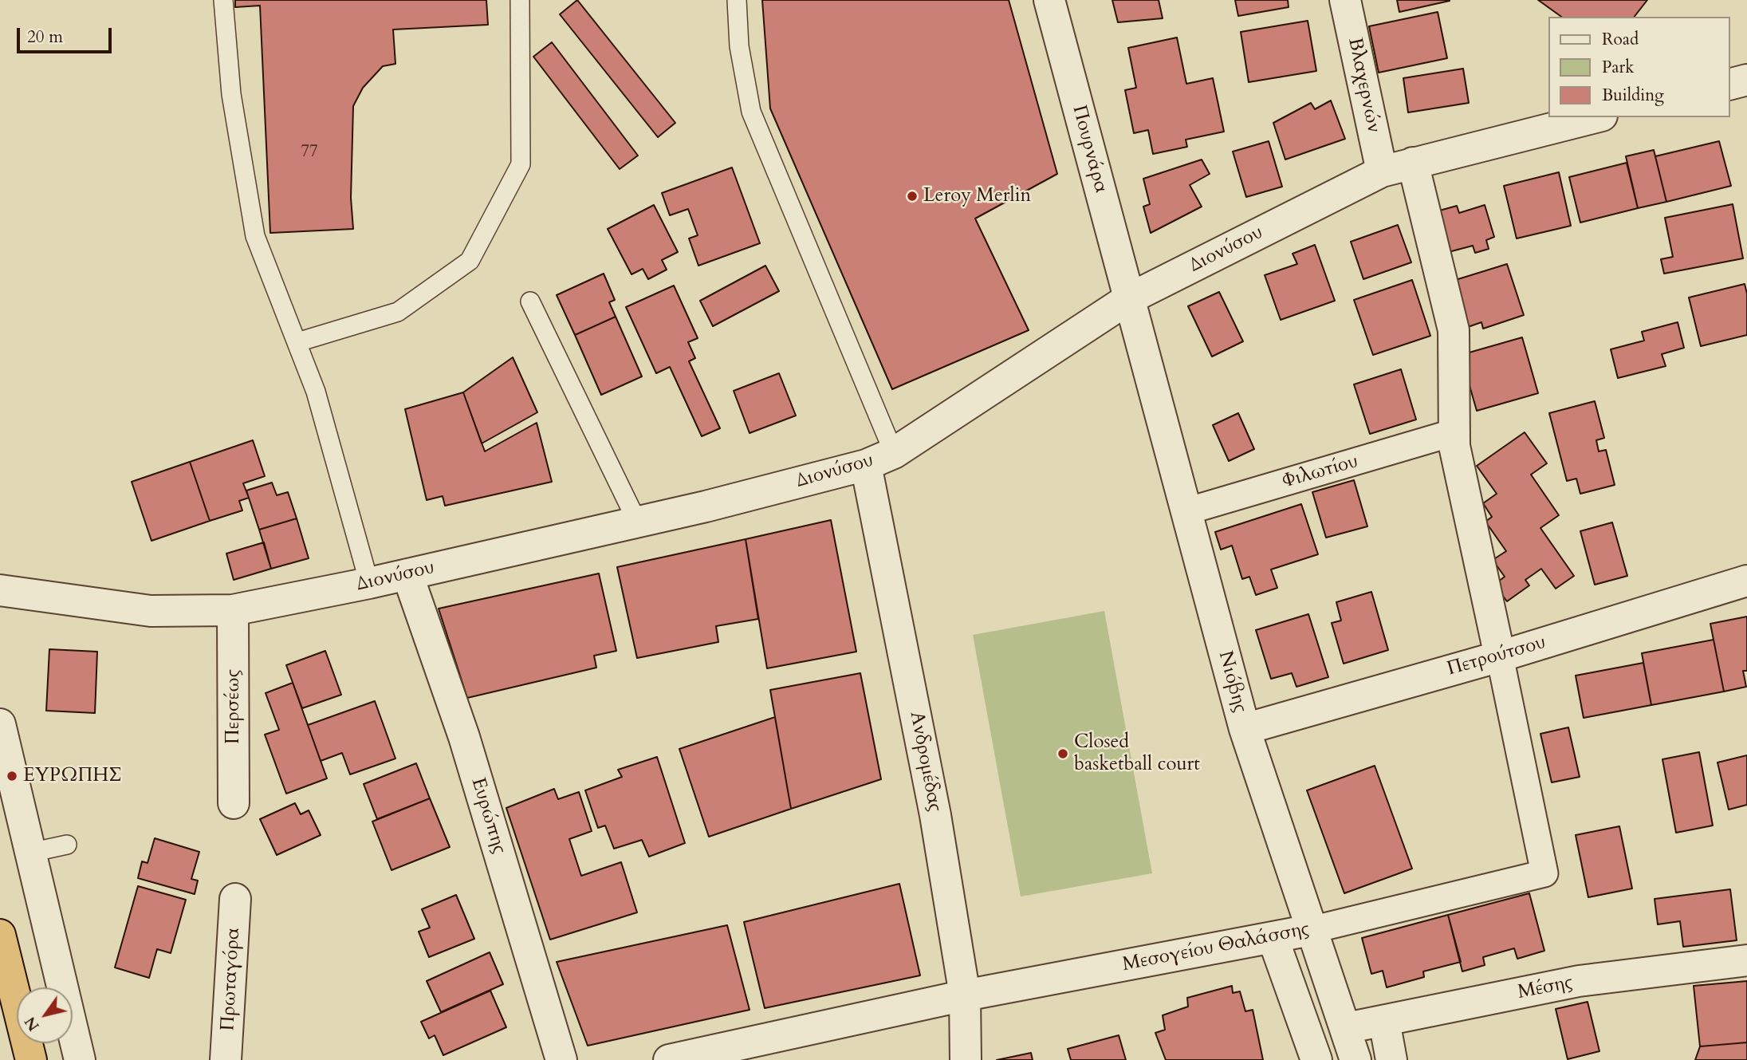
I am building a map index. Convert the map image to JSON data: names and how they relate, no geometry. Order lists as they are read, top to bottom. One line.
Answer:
{"streets":{"street":["Βλαχερνών","Πουρνάρα","Διονύσου","Φιλωτίου","Πετρούτσου","Νιόβης","Περσέως","Ανδρομέδας","Ευρώπης","Μεσογείου Θαλάσσης","Πρωταγόρα","Μέσης"]},"crossings":[["Βλαχερνών","Διονύσου"],["Πουρνάρα","Διονύσου"],["Πουρνάρα","Νιόβης"],["Διονύσου","Νιόβης"],["Διονύσου","Περσέως"],["Διονύσου","Ανδρομέδας"],["Διονύσου","Ευρώπης"],["Φιλωτίου","Νιόβης"],["Πετρούτσου","Νιόβης"],["Πετρούτσου","Μεσογείου Θαλάσσης"],["Νιόβης","Μεσογείου Θαλάσσης"],["Νιόβης","Μέσης"],["Ανδρομέδας","Μεσογείου Θαλάσσης"]],"places":["Leroy Merlin","Closed basketball court","ΕΥΡΩΠΗΣ"],"house_numbers":["77"],"legend":["Road","Park","Building"],"scale_bar":"20 m","north":"bottom left"}
